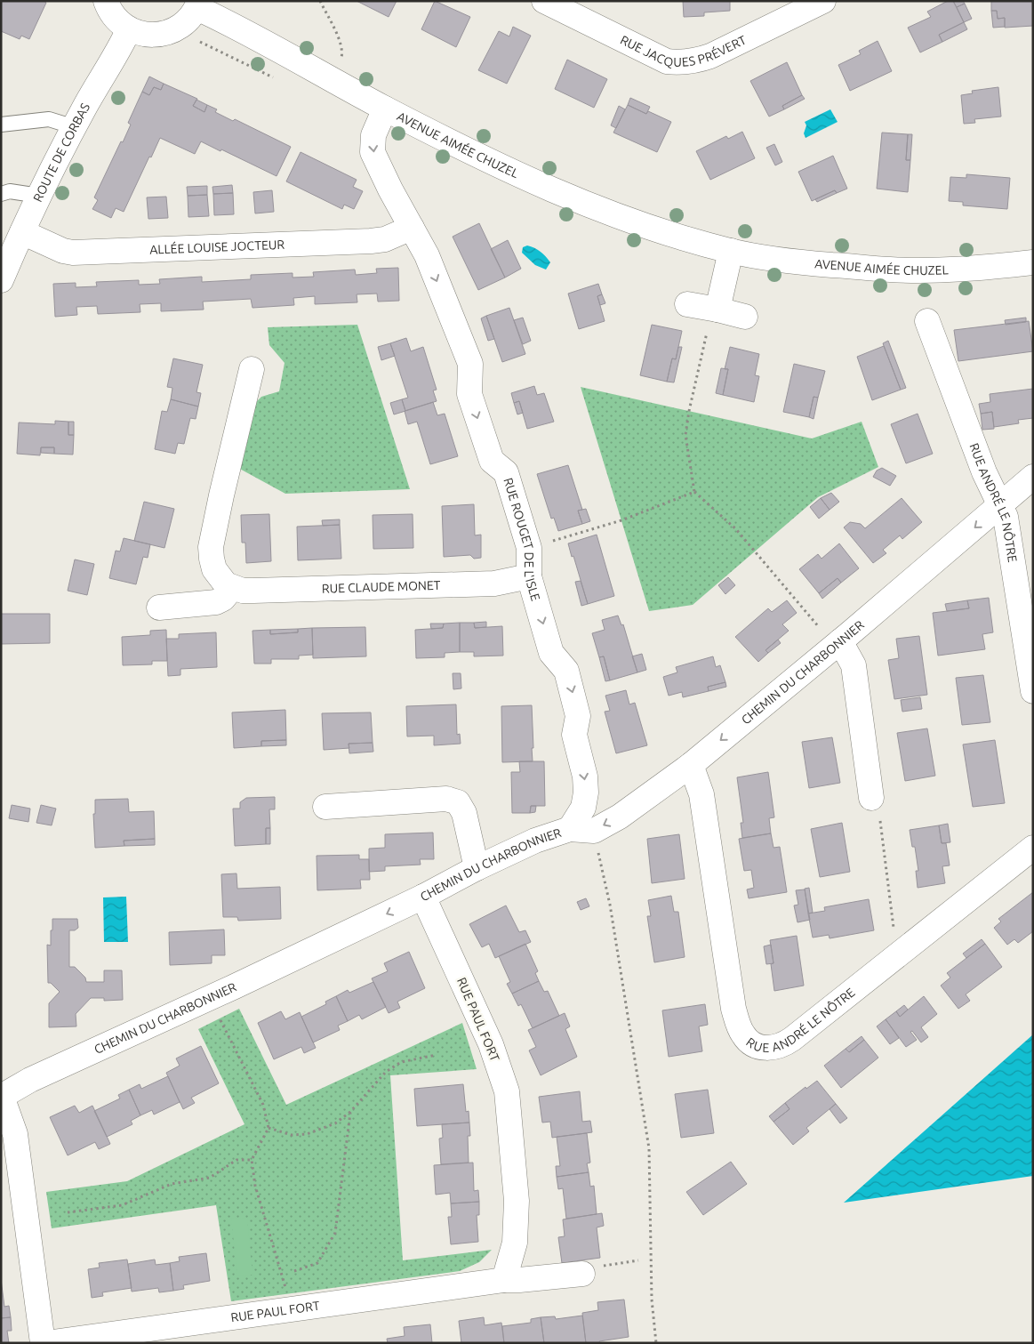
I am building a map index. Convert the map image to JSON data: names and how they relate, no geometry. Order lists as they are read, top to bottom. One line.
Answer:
{"streets":{"street":["RUE JACQUES PRÉVERT","AVENUE AIMÉE CHUZEL","ROUTE DE CORBAS","ALLÉE LOUISE JOCTEUR","RUE ANDRÉ LE NÔTRE","RUE ROUGET DE L'ISLE","RUE CLAUDE MONET","CHEMIN DU CHARBONNIER","RUE PAUL FORT"]},"crossings":[["AVENUE AIMÉE CHUZEL","RUE ROUGET DE L'ISLE"],["ROUTE DE CORBAS","ALLÉE LOUISE JOCTEUR"],["ALLÉE LOUISE JOCTEUR","RUE ROUGET DE L'ISLE"],["RUE ANDRÉ LE NÔTRE","CHEMIN DU CHARBONNIER"],["RUE ROUGET DE L'ISLE","RUE CLAUDE MONET"],["RUE ROUGET DE L'ISLE","CHEMIN DU CHARBONNIER"],["CHEMIN DU CHARBONNIER","RUE PAUL FORT"]],"one_way":["RUE ROUGET DE L'ISLE","CHEMIN DU CHARBONNIER"]}
